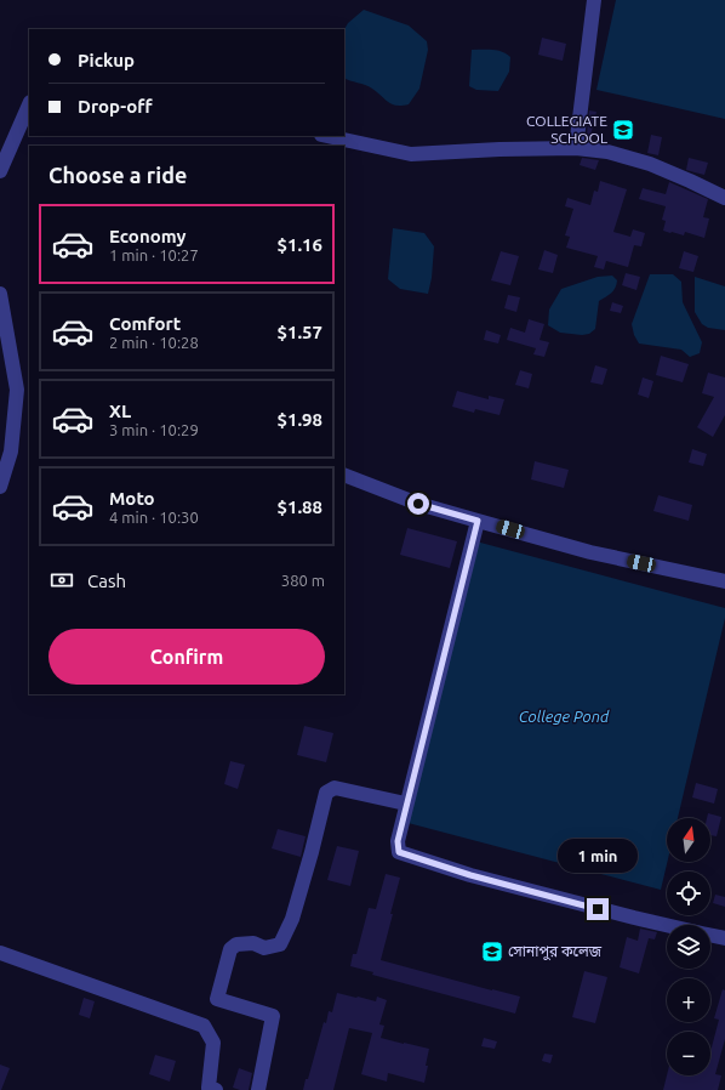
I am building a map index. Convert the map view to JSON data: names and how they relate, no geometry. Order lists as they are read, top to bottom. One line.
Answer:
{"water":["College Pond"],"places":{"school or university":["COLLEGIATE SCHOOL","সোনাপুর কলেজ"]},"north":"top","page":{"banner":["Pickup","Drop-off"],"heading":"Choose a ride","list":[{"name":"Economy","note":"1 min · 10:27","value":"$1.16"},{"name":"Comfort","note":"2 min · 10:28","value":"$1.57"},{"name":"XL","note":"3 min · 10:29","value":"$1.98"},{"name":"Moto","note":"4 min · 10:30","value":"$1.88"}],"pay":["Cash","380 m"],"buttons":"Confirm","map_buttons":["+","−"],"bubble":"1 min"}}
